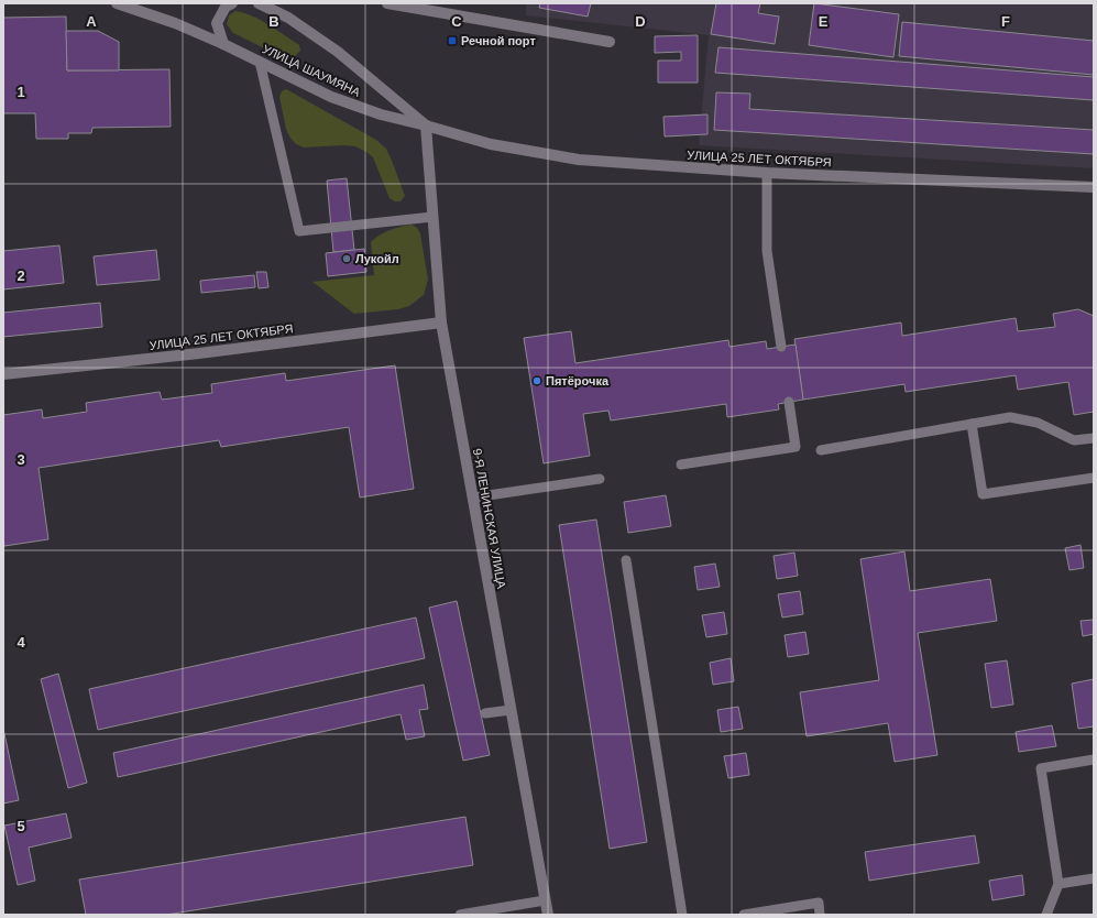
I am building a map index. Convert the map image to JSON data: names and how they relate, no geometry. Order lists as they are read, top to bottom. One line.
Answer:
{"streets":{"street":["УЛИЦА ШАУМЯНА","УЛИЦА 25 ЛЕТ ОКТЯБРЯ","9-Я ЛЕНИНСКАЯ УЛИЦА"]},"crossings":[["УЛИЦА ШАУМЯНА","УЛИЦА 25 ЛЕТ ОКТЯБРЯ"],["УЛИЦА ШАУМЯНА","9-Я ЛЕНИНСКАЯ УЛИЦА"],["УЛИЦА 25 ЛЕТ ОКТЯБРЯ","9-Я ЛЕНИНСКАЯ УЛИЦА"]],"places":{"transit":["Речной порт"],"other":["Лукойл","Пятёрочка"]},"grid":{"columns":["A","B","C","D","E","F"],"rows":["1","2","3","4","5"]}}
